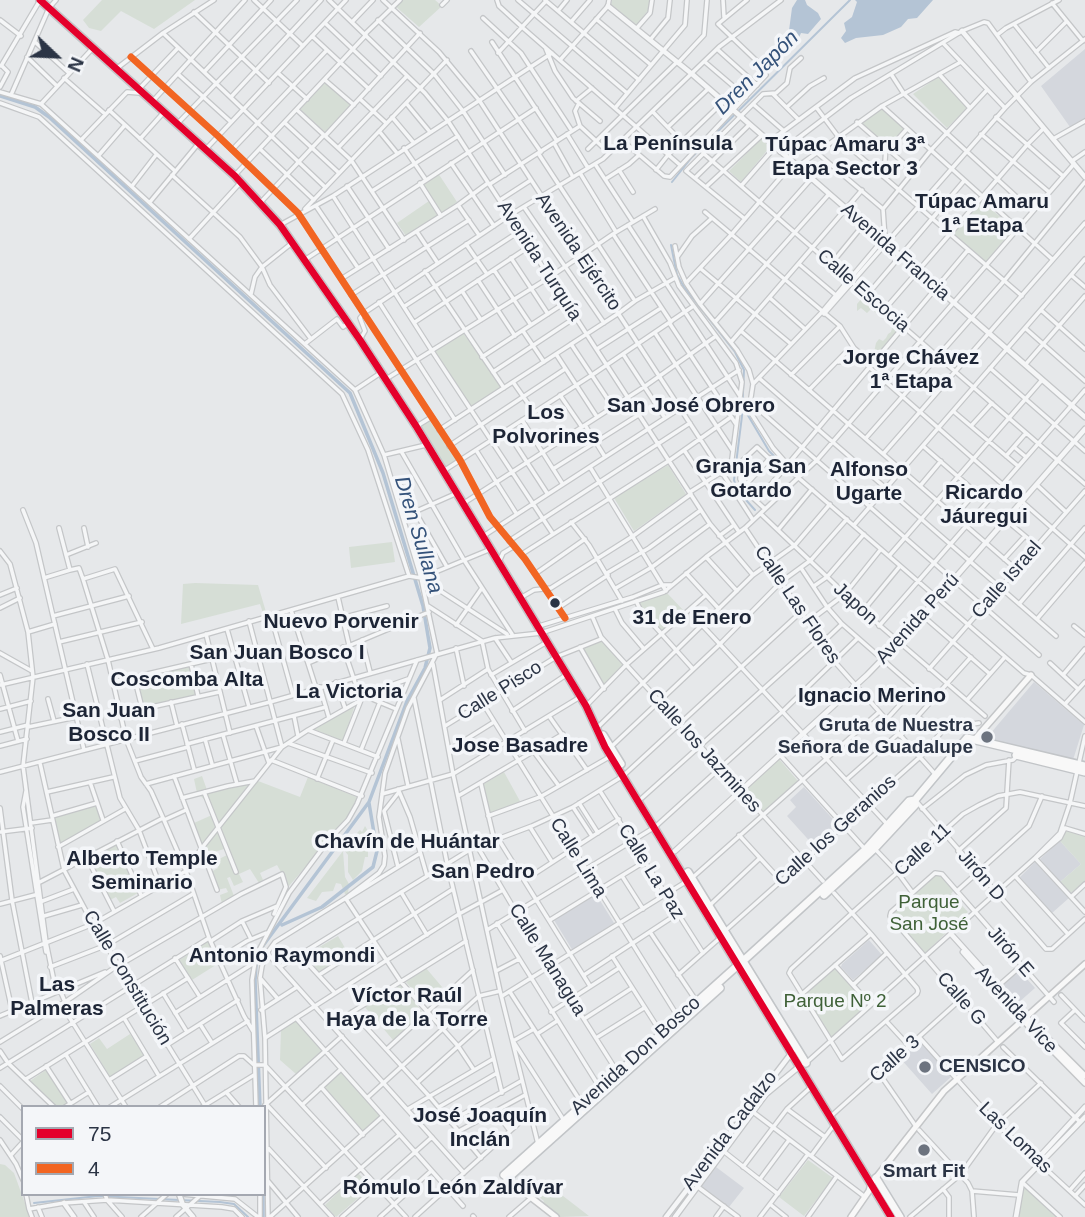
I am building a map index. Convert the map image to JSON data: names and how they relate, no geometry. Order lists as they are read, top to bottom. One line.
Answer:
{"streets":{"main road":["Avenida Vice","Avenida Don Bosco"],"street":["Avenida Ejército","Avenida Francia","Avenida Turquía","Calle Escocia","Calle Israel","Japon","Calle Las Flores","Avenida Perú","Calle Pisco","Calle los Jazmines","Calle los Geranios","Calle 11","Calle Lima","Calle La Paz","Jirón D","Jirón E","Calle Managua","Calle Constitución","Calle G","Calle 3","Avenida Cadalzo","Las Lomas"]},"crossings":[["Calle Escocia","Avenida Perú"],["Calle Israel","Japon"],["Japon","Avenida Perú"],["Calle Las Flores","Avenida Perú"],["Calle Las Flores","Calle los Geranios"],["Calle Las Flores","Avenida Don Bosco"],["Avenida Perú","Calle los Jazmines"],["Calle Pisco","Calle los Jazmines"],["Calle Pisco","Calle Lima"],["Calle los Jazmines","Calle los Geranios"],["Calle los Jazmines","Calle 11"],["Calle los Jazmines","Avenida Don Bosco"],["Calle los Geranios","Calle La Paz"],["Calle 11","Jirón D"],["Jirón D","Avenida Don Bosco"],["Jirón E","Calle G"],["Calle Managua","Avenida Don Bosco"],["Calle G","Calle 3"],["Calle 3","Las Lomas"]],"districts":["La Península","Túpac Amaru 3ª Etapa Sector 3","Túpac Amaru 1ª Etapa","Jorge Chávez 1ª Etapa","San José Obrero","Los Polvorines","Granja San Gotardo","Alfonso Ugarte","Ricardo Jáuregui","31 de Enero","Nuevo Porvenir","San Juan Bosco I","Coscomba Alta","La Victoria","Ignacio Merino","San Juan Bosco II","Jose Basadre","Chavín de Huántar","Alberto Temple Seminario","San Pedro","Antonio Raymondi","Las Palmeras","Víctor Raúl Haya de la Torre","José Joaquín Inclán","Rómulo León Zaldívar"],"water":["Dren Japón","Dren Sullana"],"parks":["Parque San José","Parque Nº 2"],"places":["Gruta de Nuestra Señora de Guadalupe","CENSICO","Smart Fit"],"lines":["transit line 75","transit line 4"],"legend":["75","4"],"north":"bottom right"}
